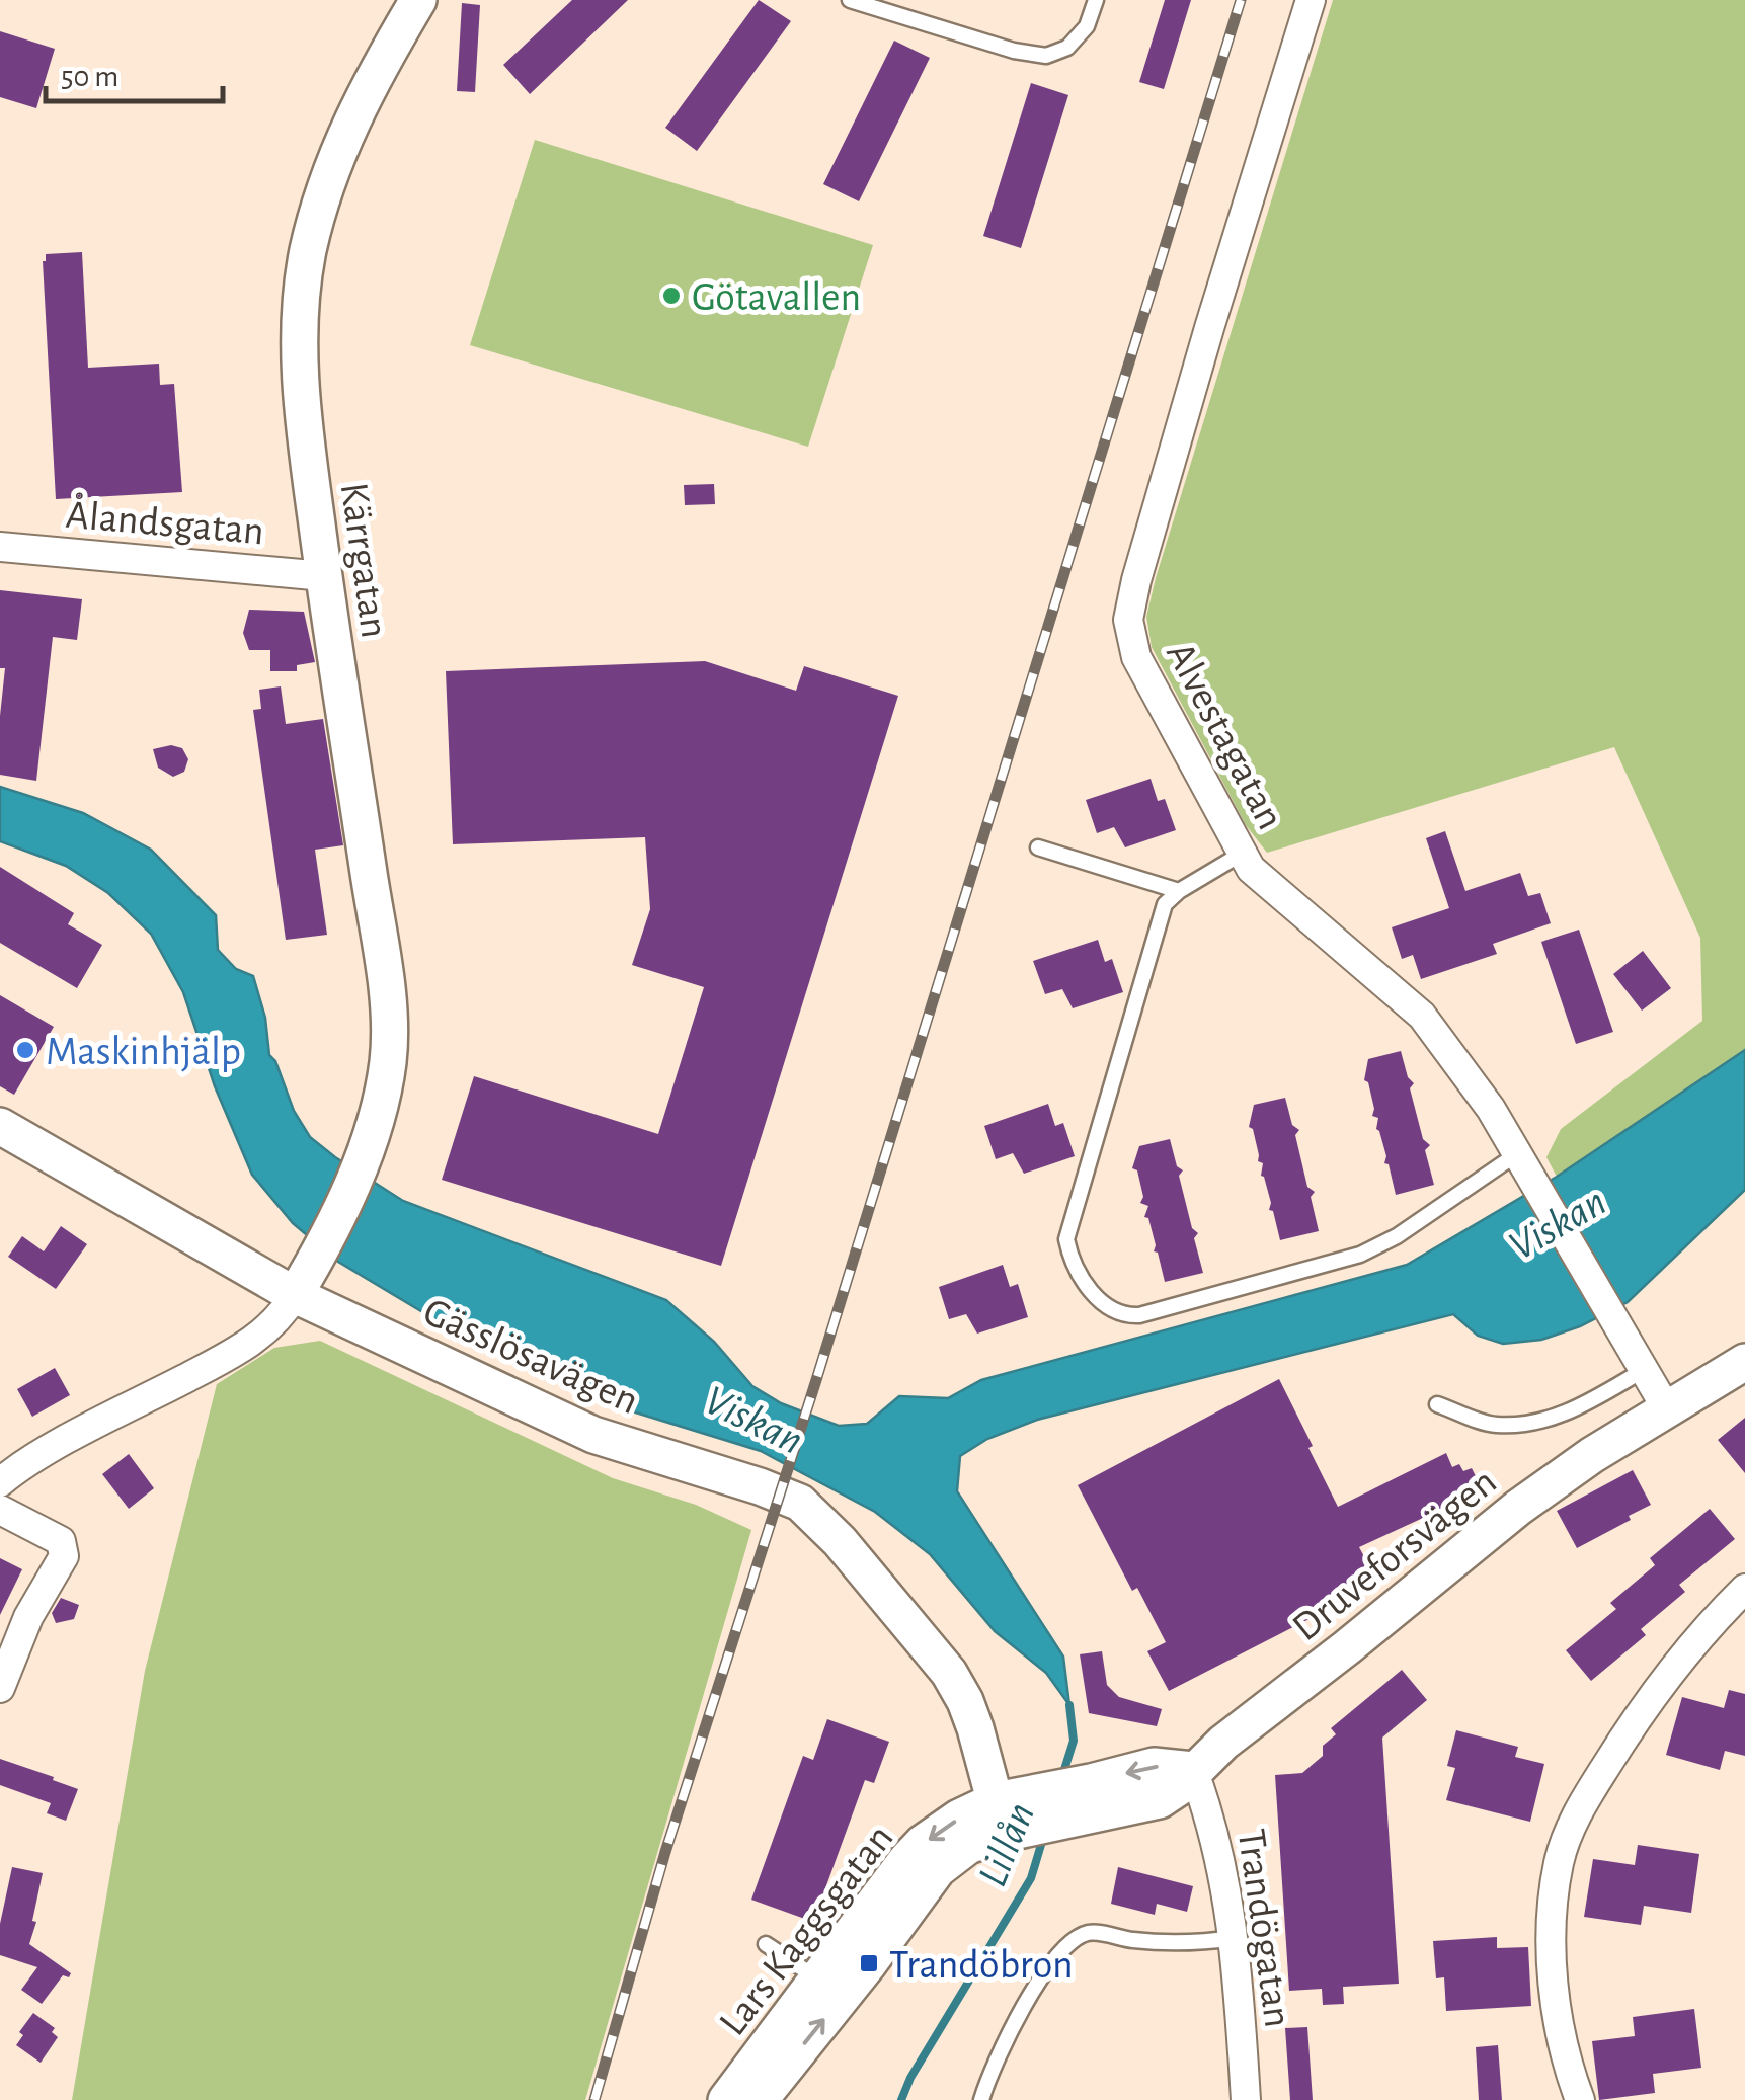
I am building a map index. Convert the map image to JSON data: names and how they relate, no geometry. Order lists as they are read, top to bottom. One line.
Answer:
{"streets":{"street":["Ålandsgatan","Kärrgatan","Alvestagatan","Gässlösavägen","Druveforsvägen","Trandögatan","Lars Kaggsgatan"]},"crossings":[["Ålandsgatan","Kärrgatan"],["Kärrgatan","Gässlösavägen"],["Gässlösavägen","Druveforsvägen"],["Gässlösavägen","Lars Kaggsgatan"],["Druveforsvägen","Trandögatan"],["Druveforsvägen","Lars Kaggsgatan"]],"water":["Viskan","Lillån"],"places":{"other":["Götavallen","Maskinhjälp"],"transit":["Trandöbron"]},"scale_bar":"50 m"}
